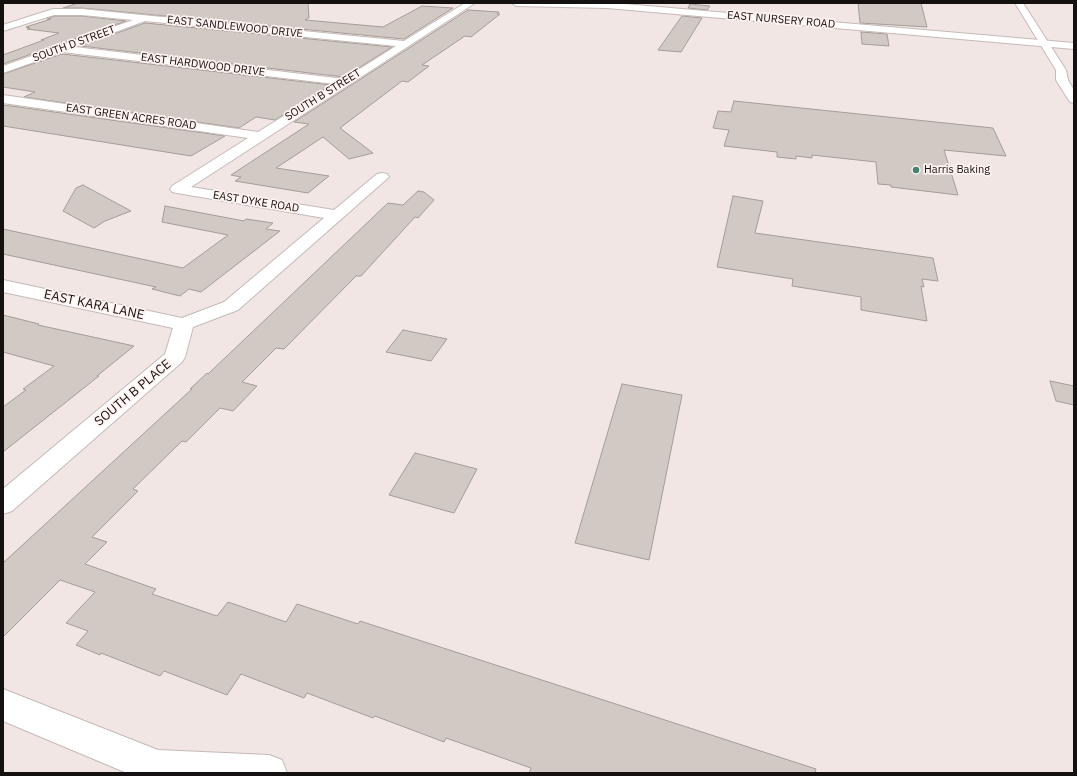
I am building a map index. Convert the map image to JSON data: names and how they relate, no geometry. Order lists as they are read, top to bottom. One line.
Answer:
{"streets":{"street":["EAST NURSERY ROAD","EAST SANDLEWOOD DRIVE","SOUTH D STREET","EAST HARDWOOD DRIVE","SOUTH B STREET","EAST GREEN ACRES ROAD","EAST DYKE ROAD","EAST KARA LANE","SOUTH B PLACE"]},"crossings":[["EAST SANDLEWOOD DRIVE","SOUTH D STREET"],["EAST SANDLEWOOD DRIVE","SOUTH B STREET"],["SOUTH D STREET","EAST HARDWOOD DRIVE"],["EAST HARDWOOD DRIVE","SOUTH B STREET"],["SOUTH B STREET","EAST GREEN ACRES ROAD"],["SOUTH B STREET","EAST DYKE ROAD"],["EAST KARA LANE","SOUTH B PLACE"]],"places":["Harris Baking"]}
